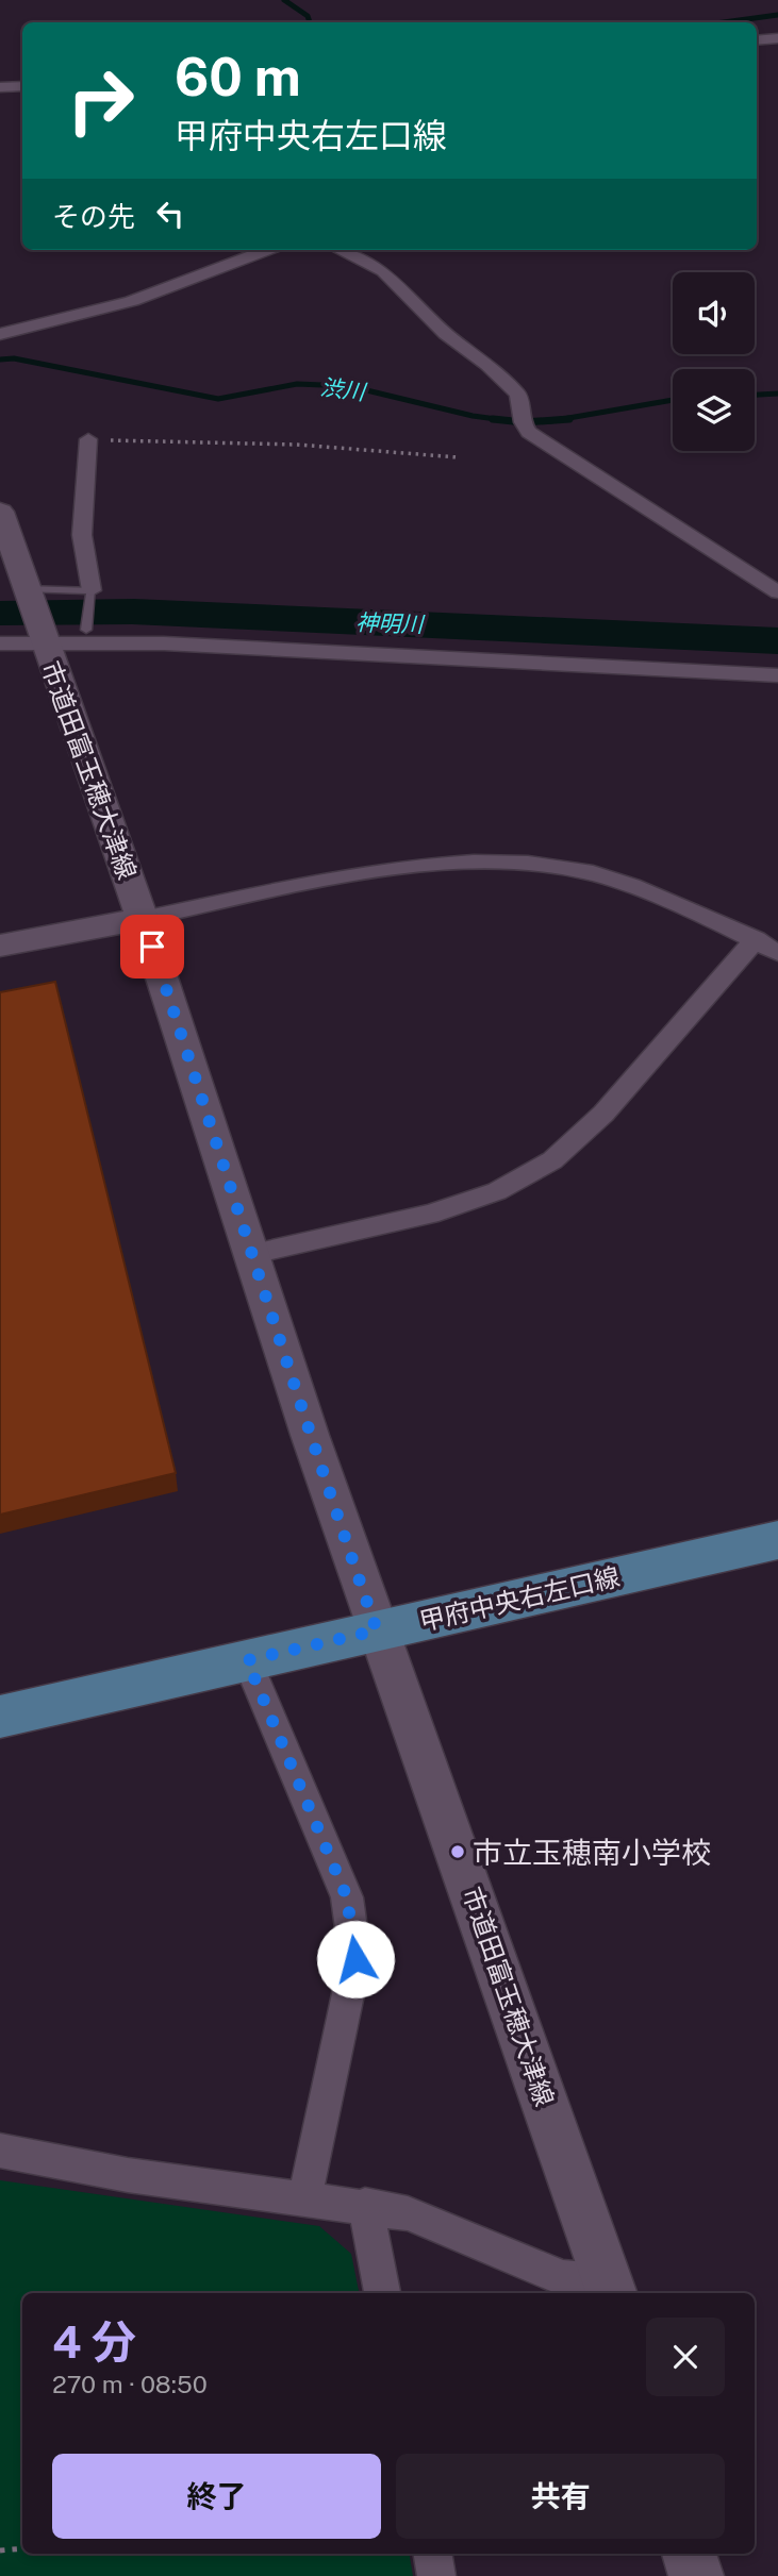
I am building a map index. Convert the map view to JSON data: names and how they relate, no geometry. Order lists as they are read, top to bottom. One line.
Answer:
{"streets":{"main road":["甲府中央右左口線"],"street":["市道田富玉穂大津線"]},"crossings":[["市道田富玉穂大津線","甲府中央右左口線"]],"water":["渋川","神明川"],"places":["市立玉穂南小学校"],"page":{"turn":["60 m","甲府中央右左口線"],"then":"その先","heading":["4 分","270 m · 08:50"],"buttons":["終了","共有"]}}
